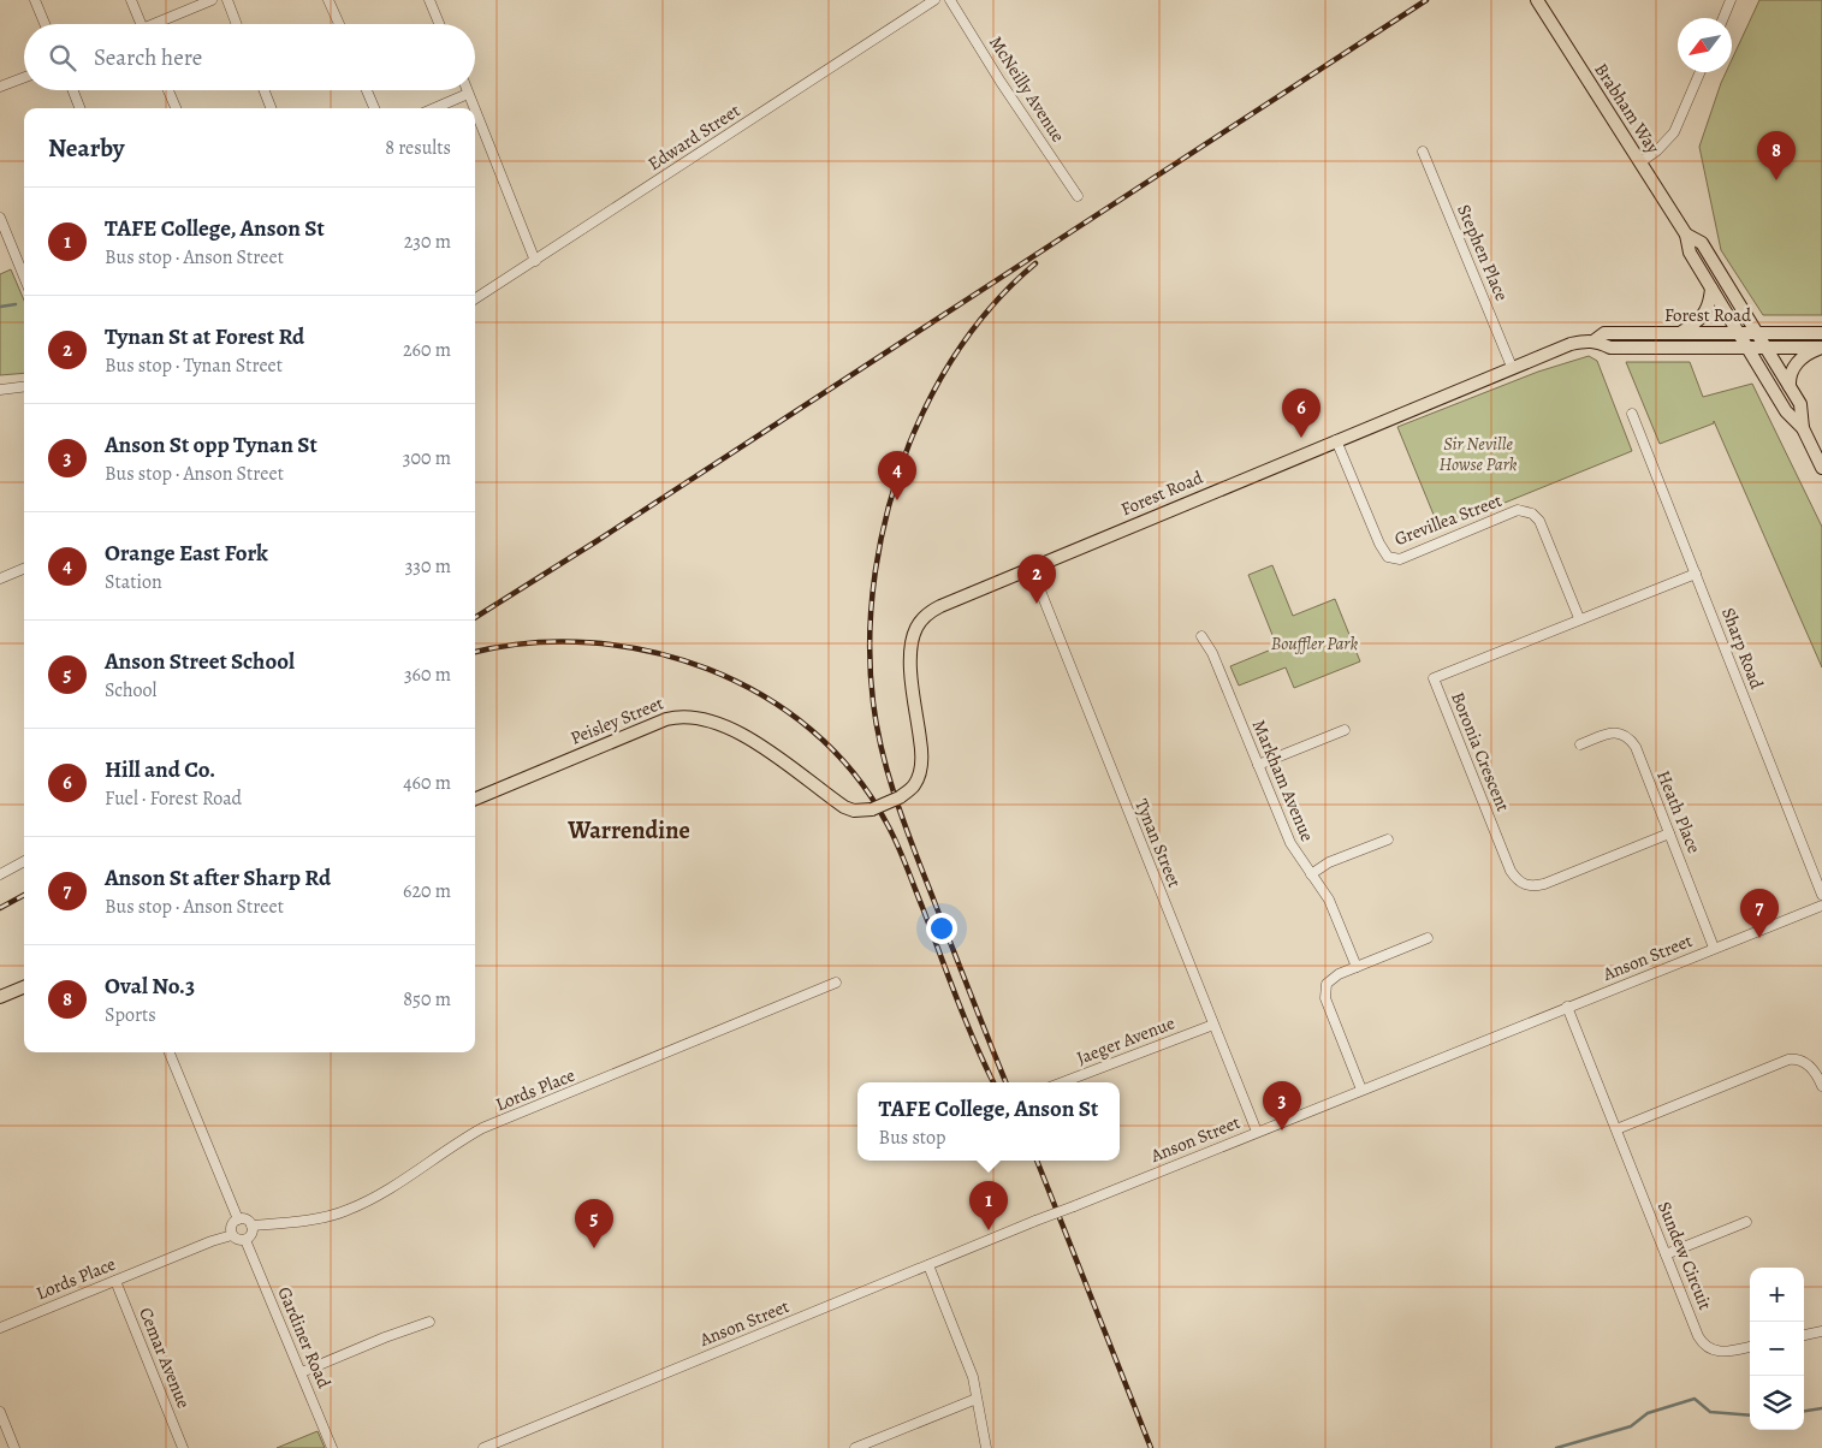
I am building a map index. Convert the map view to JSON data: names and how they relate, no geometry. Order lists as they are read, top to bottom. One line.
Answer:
{"streets":{"main road":["Brabham Way","Forest Road","Peisley Street"],"street":["McNeilly Avenue","Edward Street","Stephen Place","Grevillea Street","Sharp Road","Boronia Crescent","Markham Avenue","Heath Place","Tynan Street","Anson Street","Jaeger Avenue","Lords Place","Sundew Circuit","Gardiner Road","Cemar Avenue"]},"crossings":[["Brabham Way","Forest Road"],["Stephen Place","Forest Road"],["Forest Road","Grevillea Street"],["Forest Road","Peisley Street"],["Forest Road","Tynan Street"],["Grevillea Street","Boronia Crescent"],["Sharp Road","Boronia Crescent"],["Boronia Crescent","Heath Place"],["Heath Place","Anson Street"],["Tynan Street","Anson Street"],["Tynan Street","Jaeger Avenue"],["Anson Street","Sundew Circuit"],["Lords Place","Gardiner Road"],["Lords Place","Cemar Avenue"]],"districts":["Warrendine"],"parks":["Sir Neville Howse Park","Bouffler Park"],"north":"bottom left","page":{"search":"Search here","heading":["Nearby","8 results"],"pins":["8","6","4","2","7","3","1","5"],"list":[{"mark":"1","name":"TAFE College, Anson St","note":"Bus stop · Anson Street","value":"230 m"},{"mark":"2","name":"Tynan St at Forest Rd","note":"Bus stop · Tynan Street","value":"260 m"},{"mark":"3","name":"Anson St opp Tynan St","note":"Bus stop · Anson Street","value":"300 m"},{"mark":"4","name":"Orange East Fork","note":"Station","value":"330 m"},{"mark":"5","name":"Anson Street School","note":"School","value":"360 m"},{"mark":"6","name":"Hill and Co.","note":"Fuel · Forest Road","value":"460 m"},{"mark":"7","name":"Anson St after Sharp Rd","note":"Bus stop · Anson Street","value":"620 m"},{"mark":"8","name":"Oval No.3","note":"Sports","value":"850 m"}],"popup":["TAFE College, Anson St","Bus stop"],"map_buttons":["+","−"]}}
